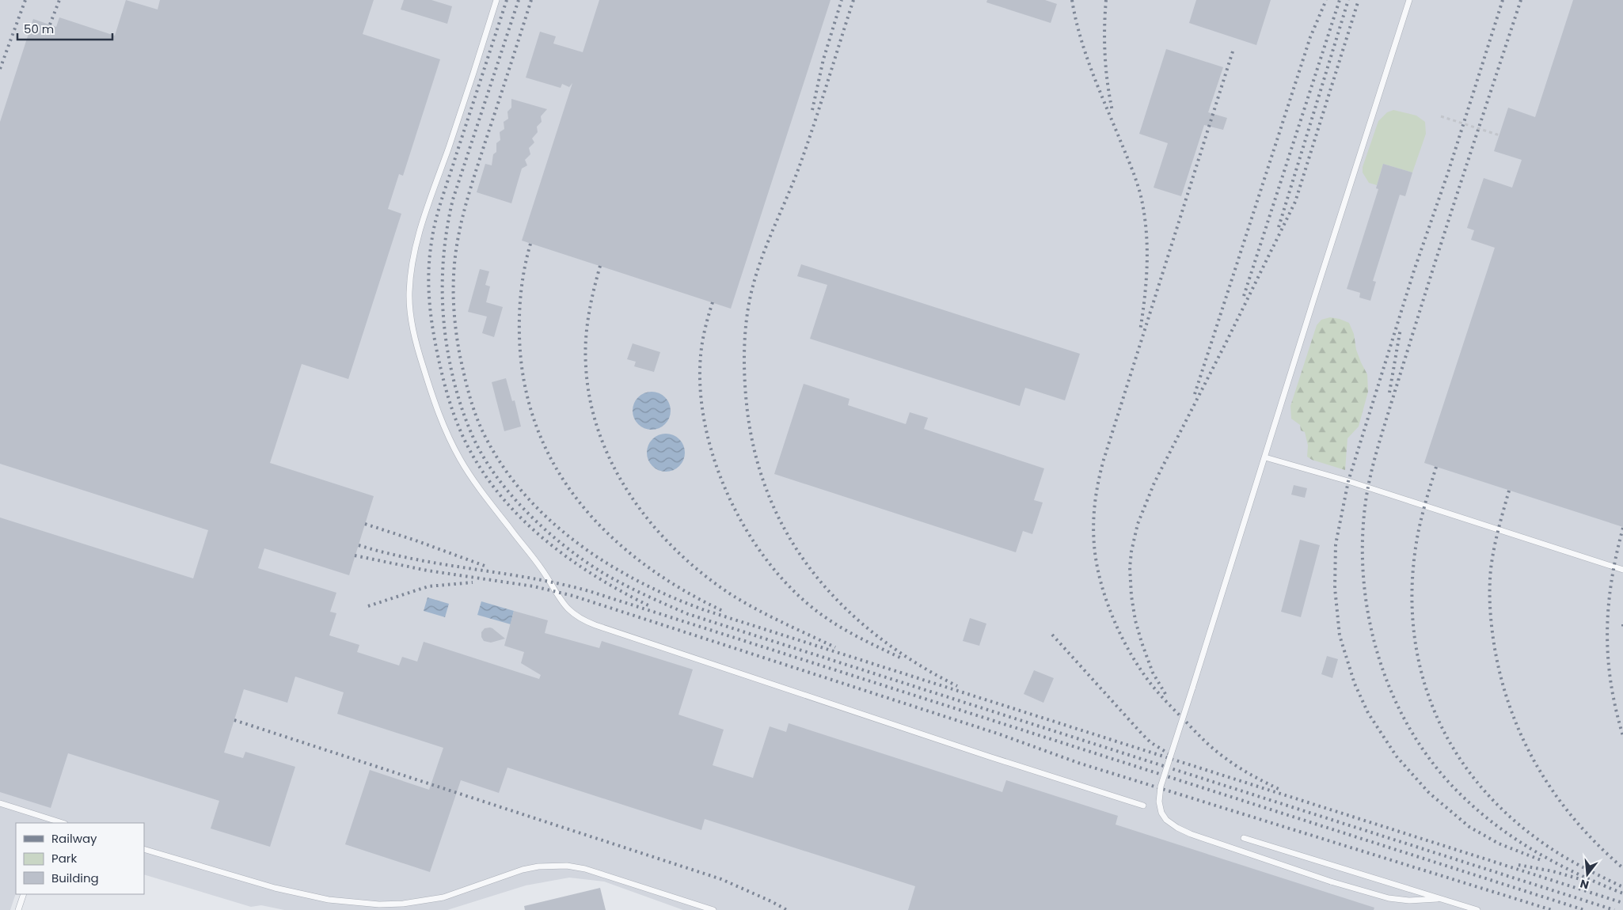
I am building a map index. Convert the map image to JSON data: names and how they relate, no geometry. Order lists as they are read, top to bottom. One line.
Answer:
{"legend":["Railway","Park","Building"],"scale_bar":"50 m","north":"bottom"}
